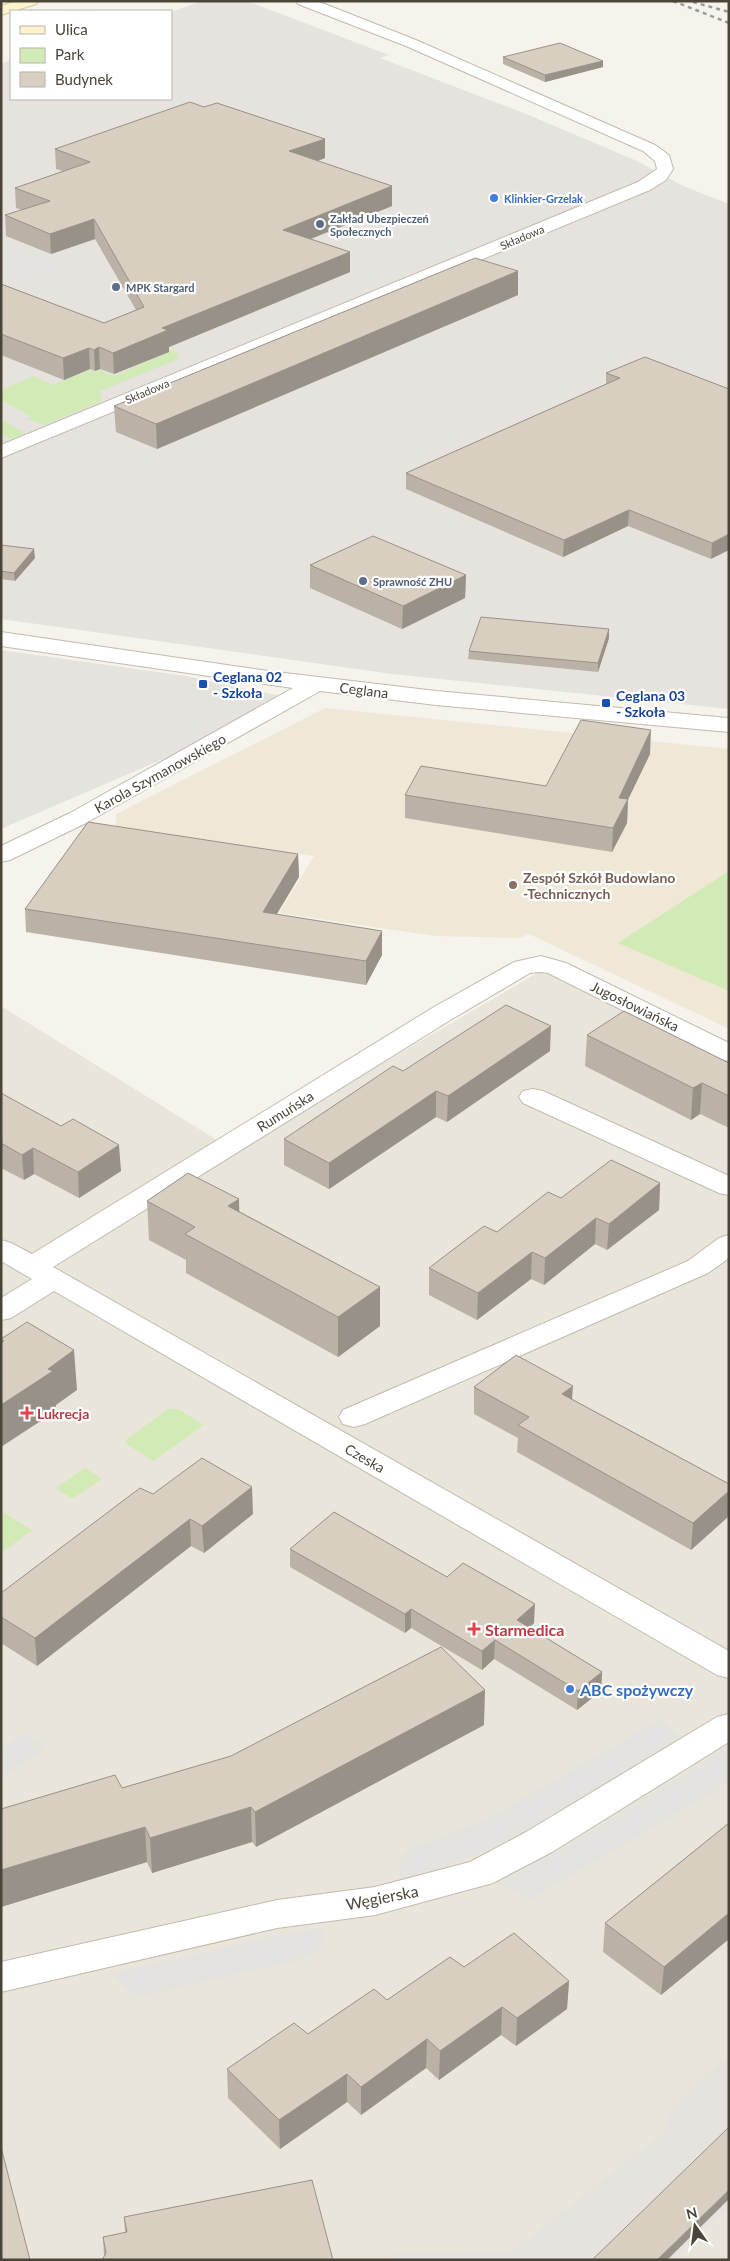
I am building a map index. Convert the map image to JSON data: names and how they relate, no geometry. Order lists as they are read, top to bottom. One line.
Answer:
{"streets":{"street":["Składowa","Ceglana","Karola Szymanowskiego","Jugosłowiańska","Rumuńska","Czeska","Węgierska"]},"crossings":[["Ceglana","Karola Szymanowskiego"],["Jugosłowiańska","Rumuńska"],["Rumuńska","Czeska"]],"places":{"other":["Klinkier-Grzelak","Zakład Ubezpieczeń Społecznych","MPK Stargard","Sprawność ZHU","Zespół Szkół Budowlano -Technicznych","ABC spożywczy"],"transit":["Ceglana 02 - Szkoła","Ceglana 03 - Szkoła"],"health":["Lukrecja","Starmedica"]},"legend":["Ulica","Park","Budynek"],"north":"top"}
